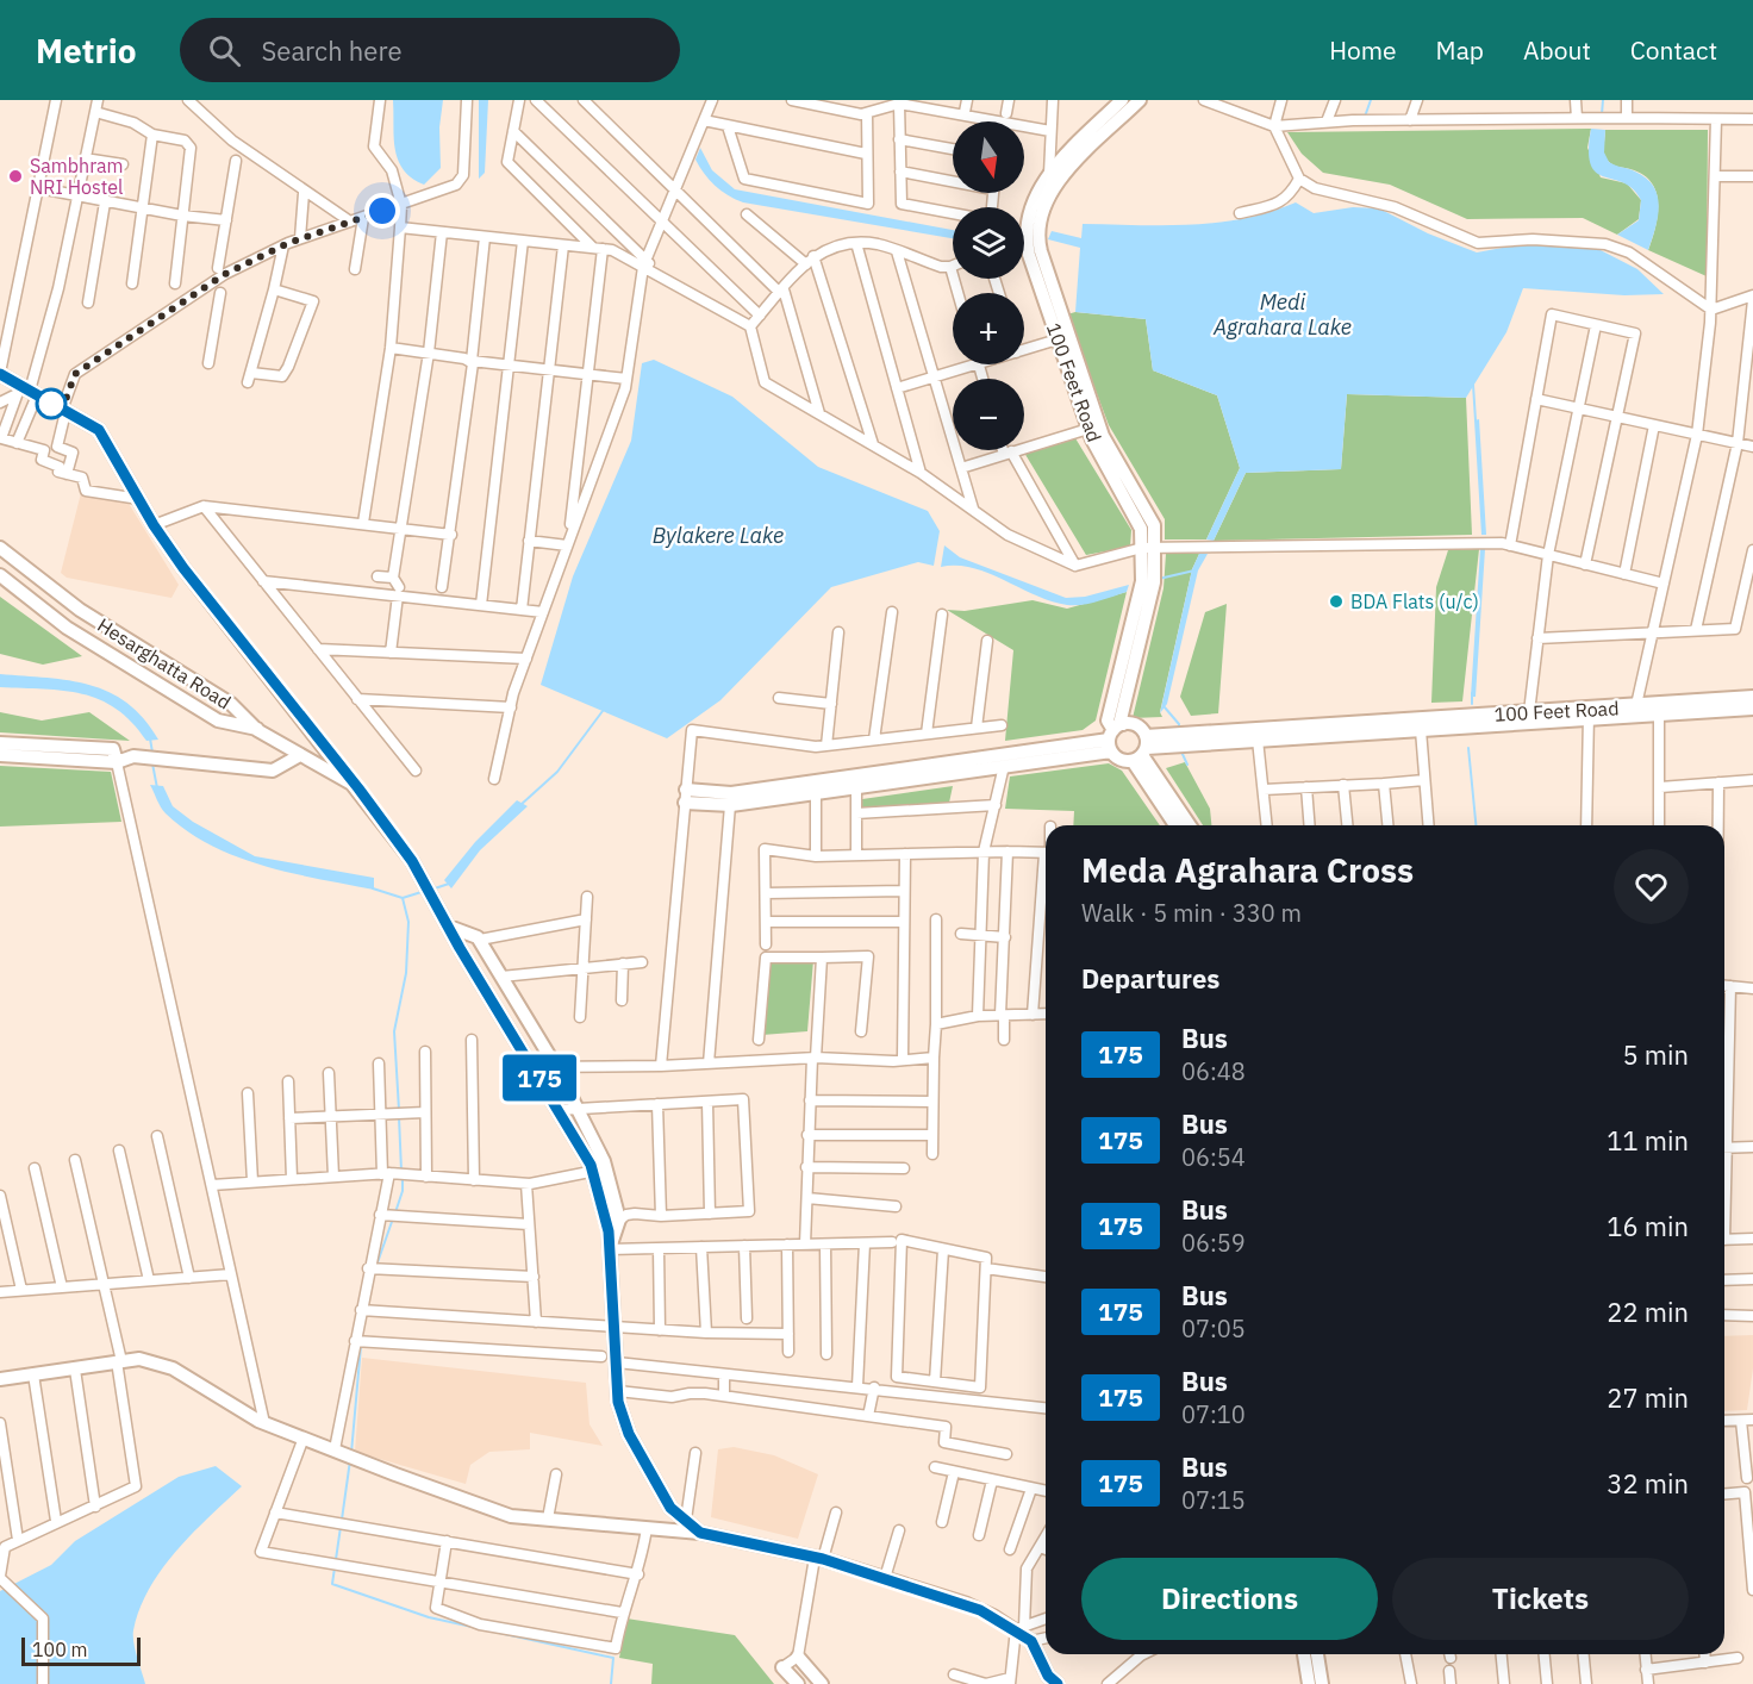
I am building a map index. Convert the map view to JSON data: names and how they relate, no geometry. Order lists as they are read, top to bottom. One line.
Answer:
{"streets":{"main road":["100 Feet Road","Hesarghatta Road"]},"water":["Medi Agrahara Lake","Bylakere Lake"],"places":["Sambhram NRI Hostel","BDA Flats (u/c)"],"lines":["bus line 175"],"scale_bar":"100 m","north":"bottom","page":{"header":"Metrio","search":"Search here","nav":["Home","Map","About","Contact"],"on_map":"175","map_buttons":["+","−"],"heading":[["Meda Agrahara Cross","Walk · 5 min · 330 m"],"Departures"],"list":[{"mark":"175","name":"Bus","note":"06:48","value":"5 min"},{"mark":"175","name":"Bus","note":"06:54","value":"11 min"},{"mark":"175","name":"Bus","note":"06:59","value":"16 min"},{"mark":"175","name":"Bus","note":"07:05","value":"22 min"},{"mark":"175","name":"Bus","note":"07:10","value":"27 min"},{"mark":"175","name":"Bus","note":"07:15","value":"32 min"}],"buttons":["Directions","Tickets"],"scale":"100 m"}}
